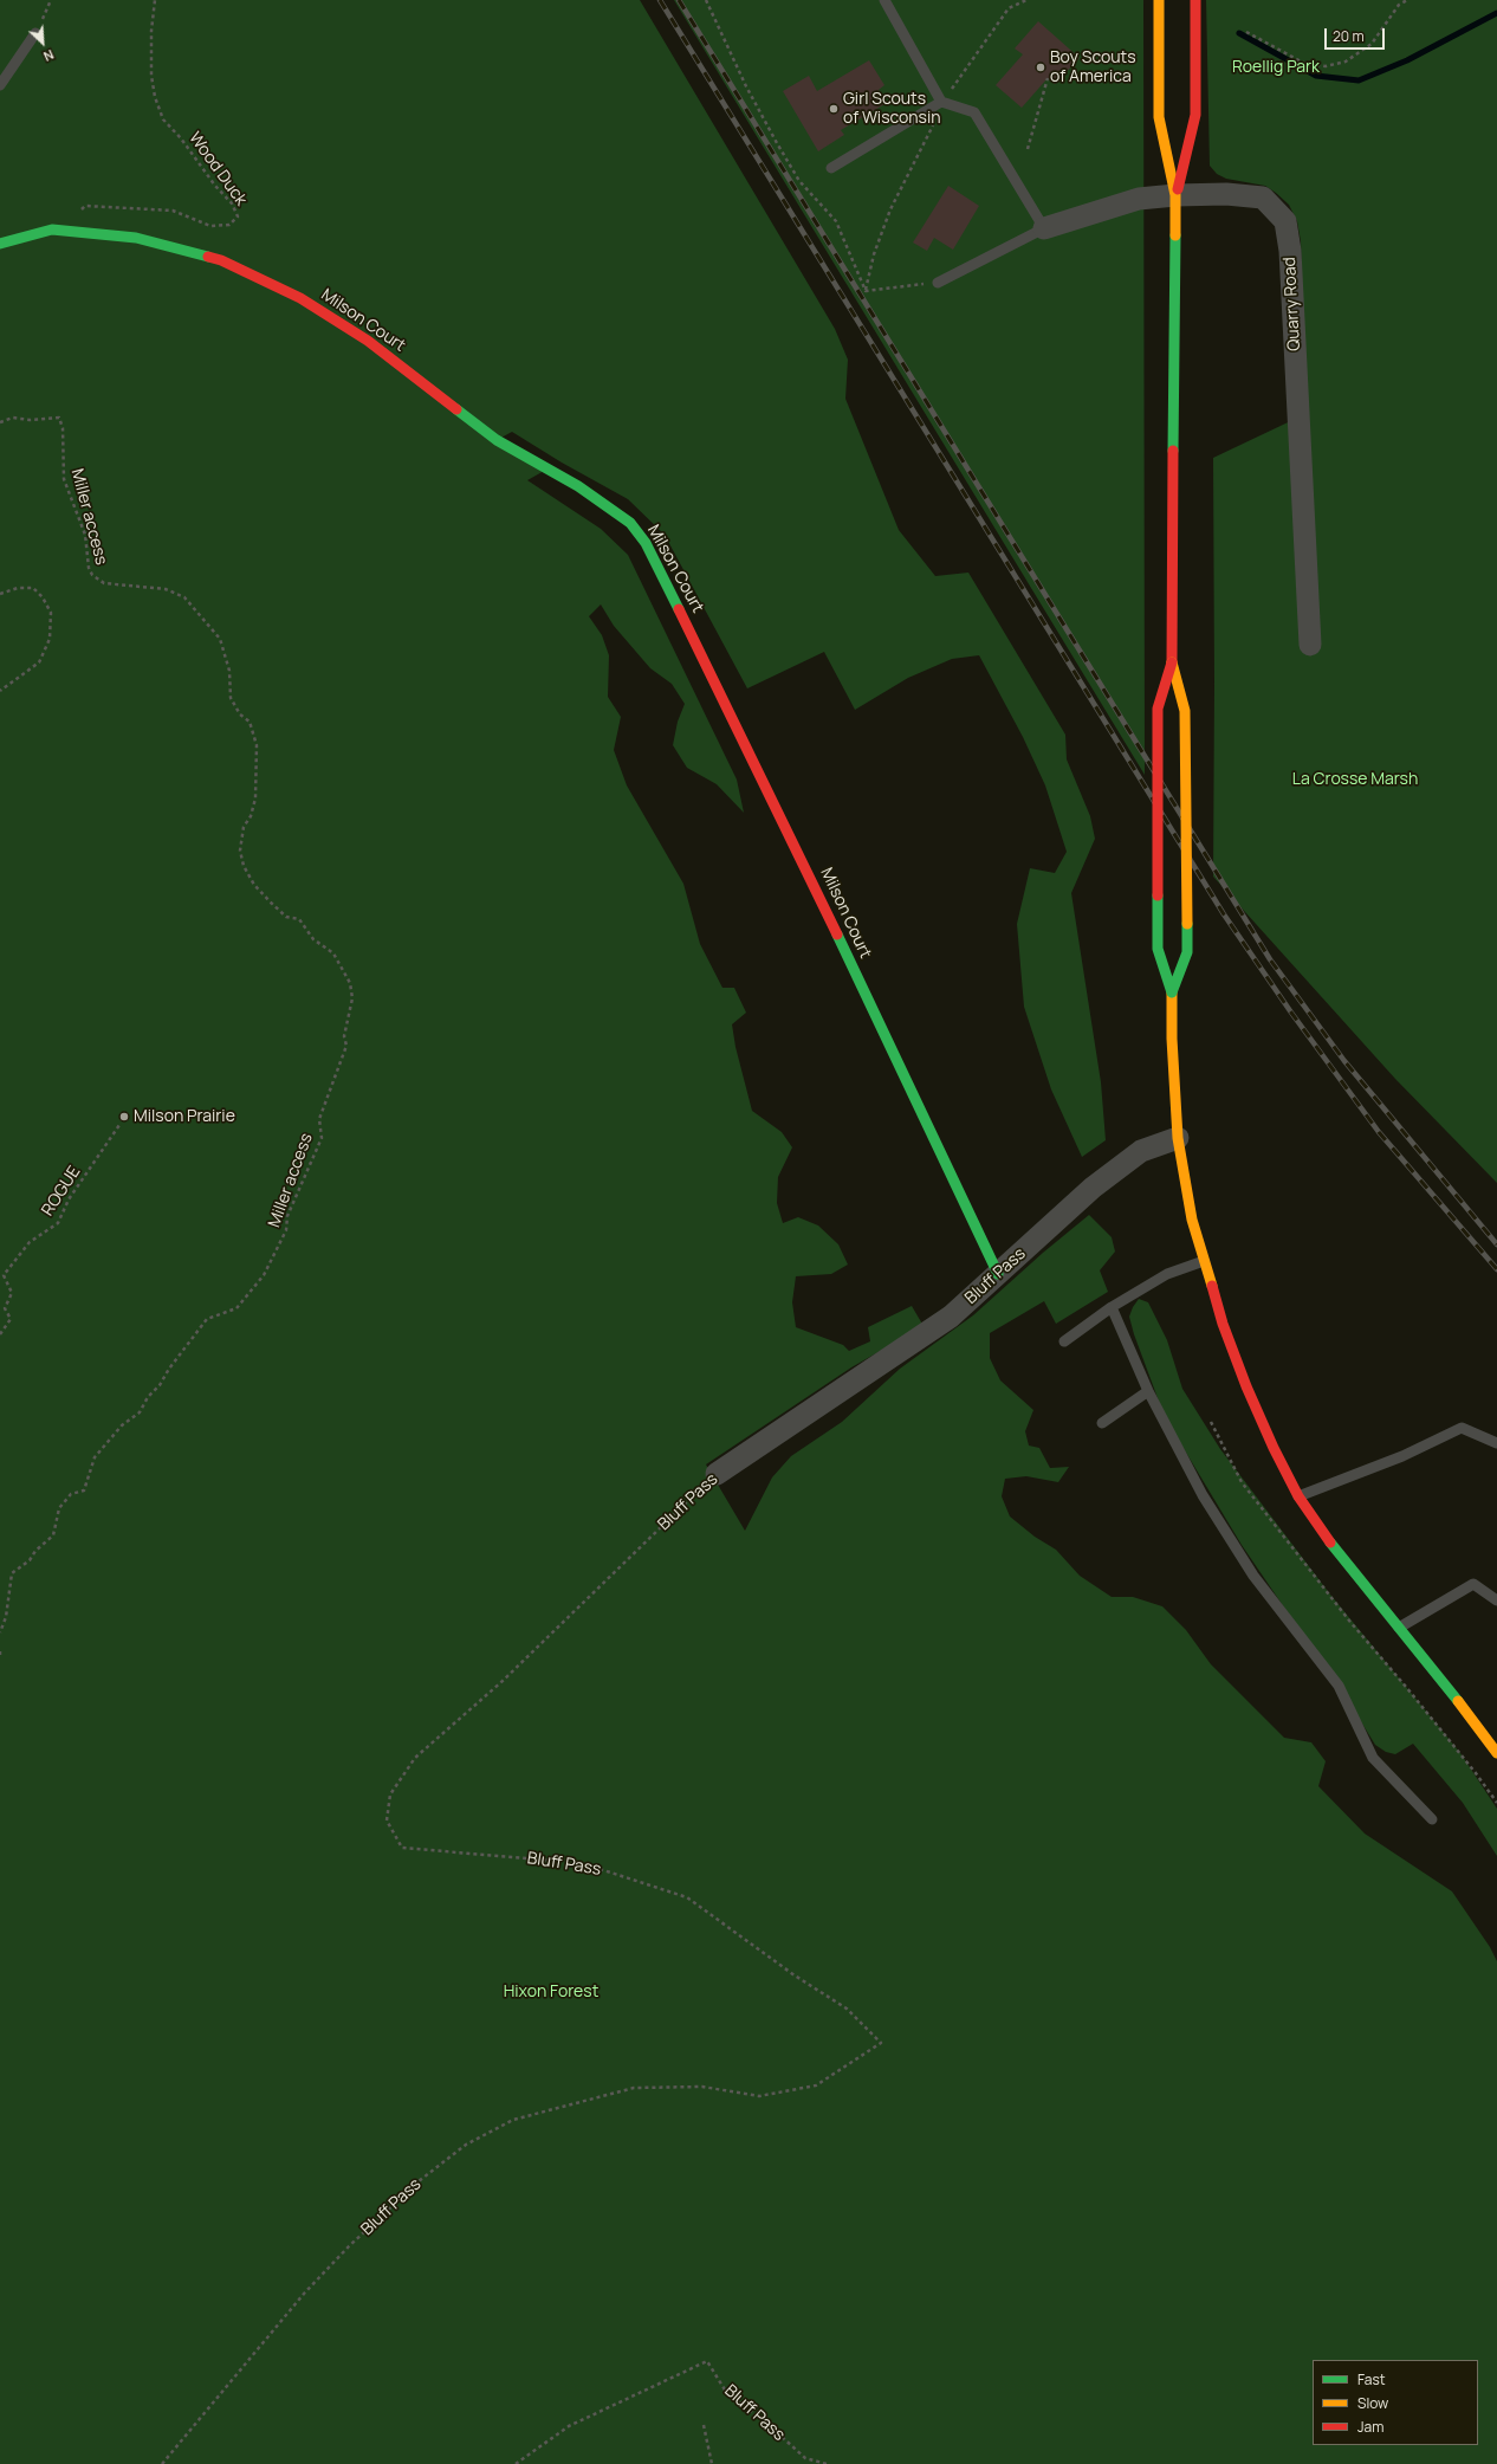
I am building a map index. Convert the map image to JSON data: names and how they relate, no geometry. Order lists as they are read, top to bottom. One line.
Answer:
{"streets":{"main road":["Milson Court"],"street":["Quarry Road","Bluff Pass"],"path":["Wood Duck","Miller access","ROGUE"]},"crossings":[["Milson Court","Bluff Pass"]],"parks":["Roellig Park","La Crosse Marsh","Hixon Forest"],"places":["Boy Scouts of America","Girl Scouts of Wisconsin","Milson Prairie"],"legend":["Fast","Slow","Jam"],"scale_bar":"20 m","north":"bottom right"}
